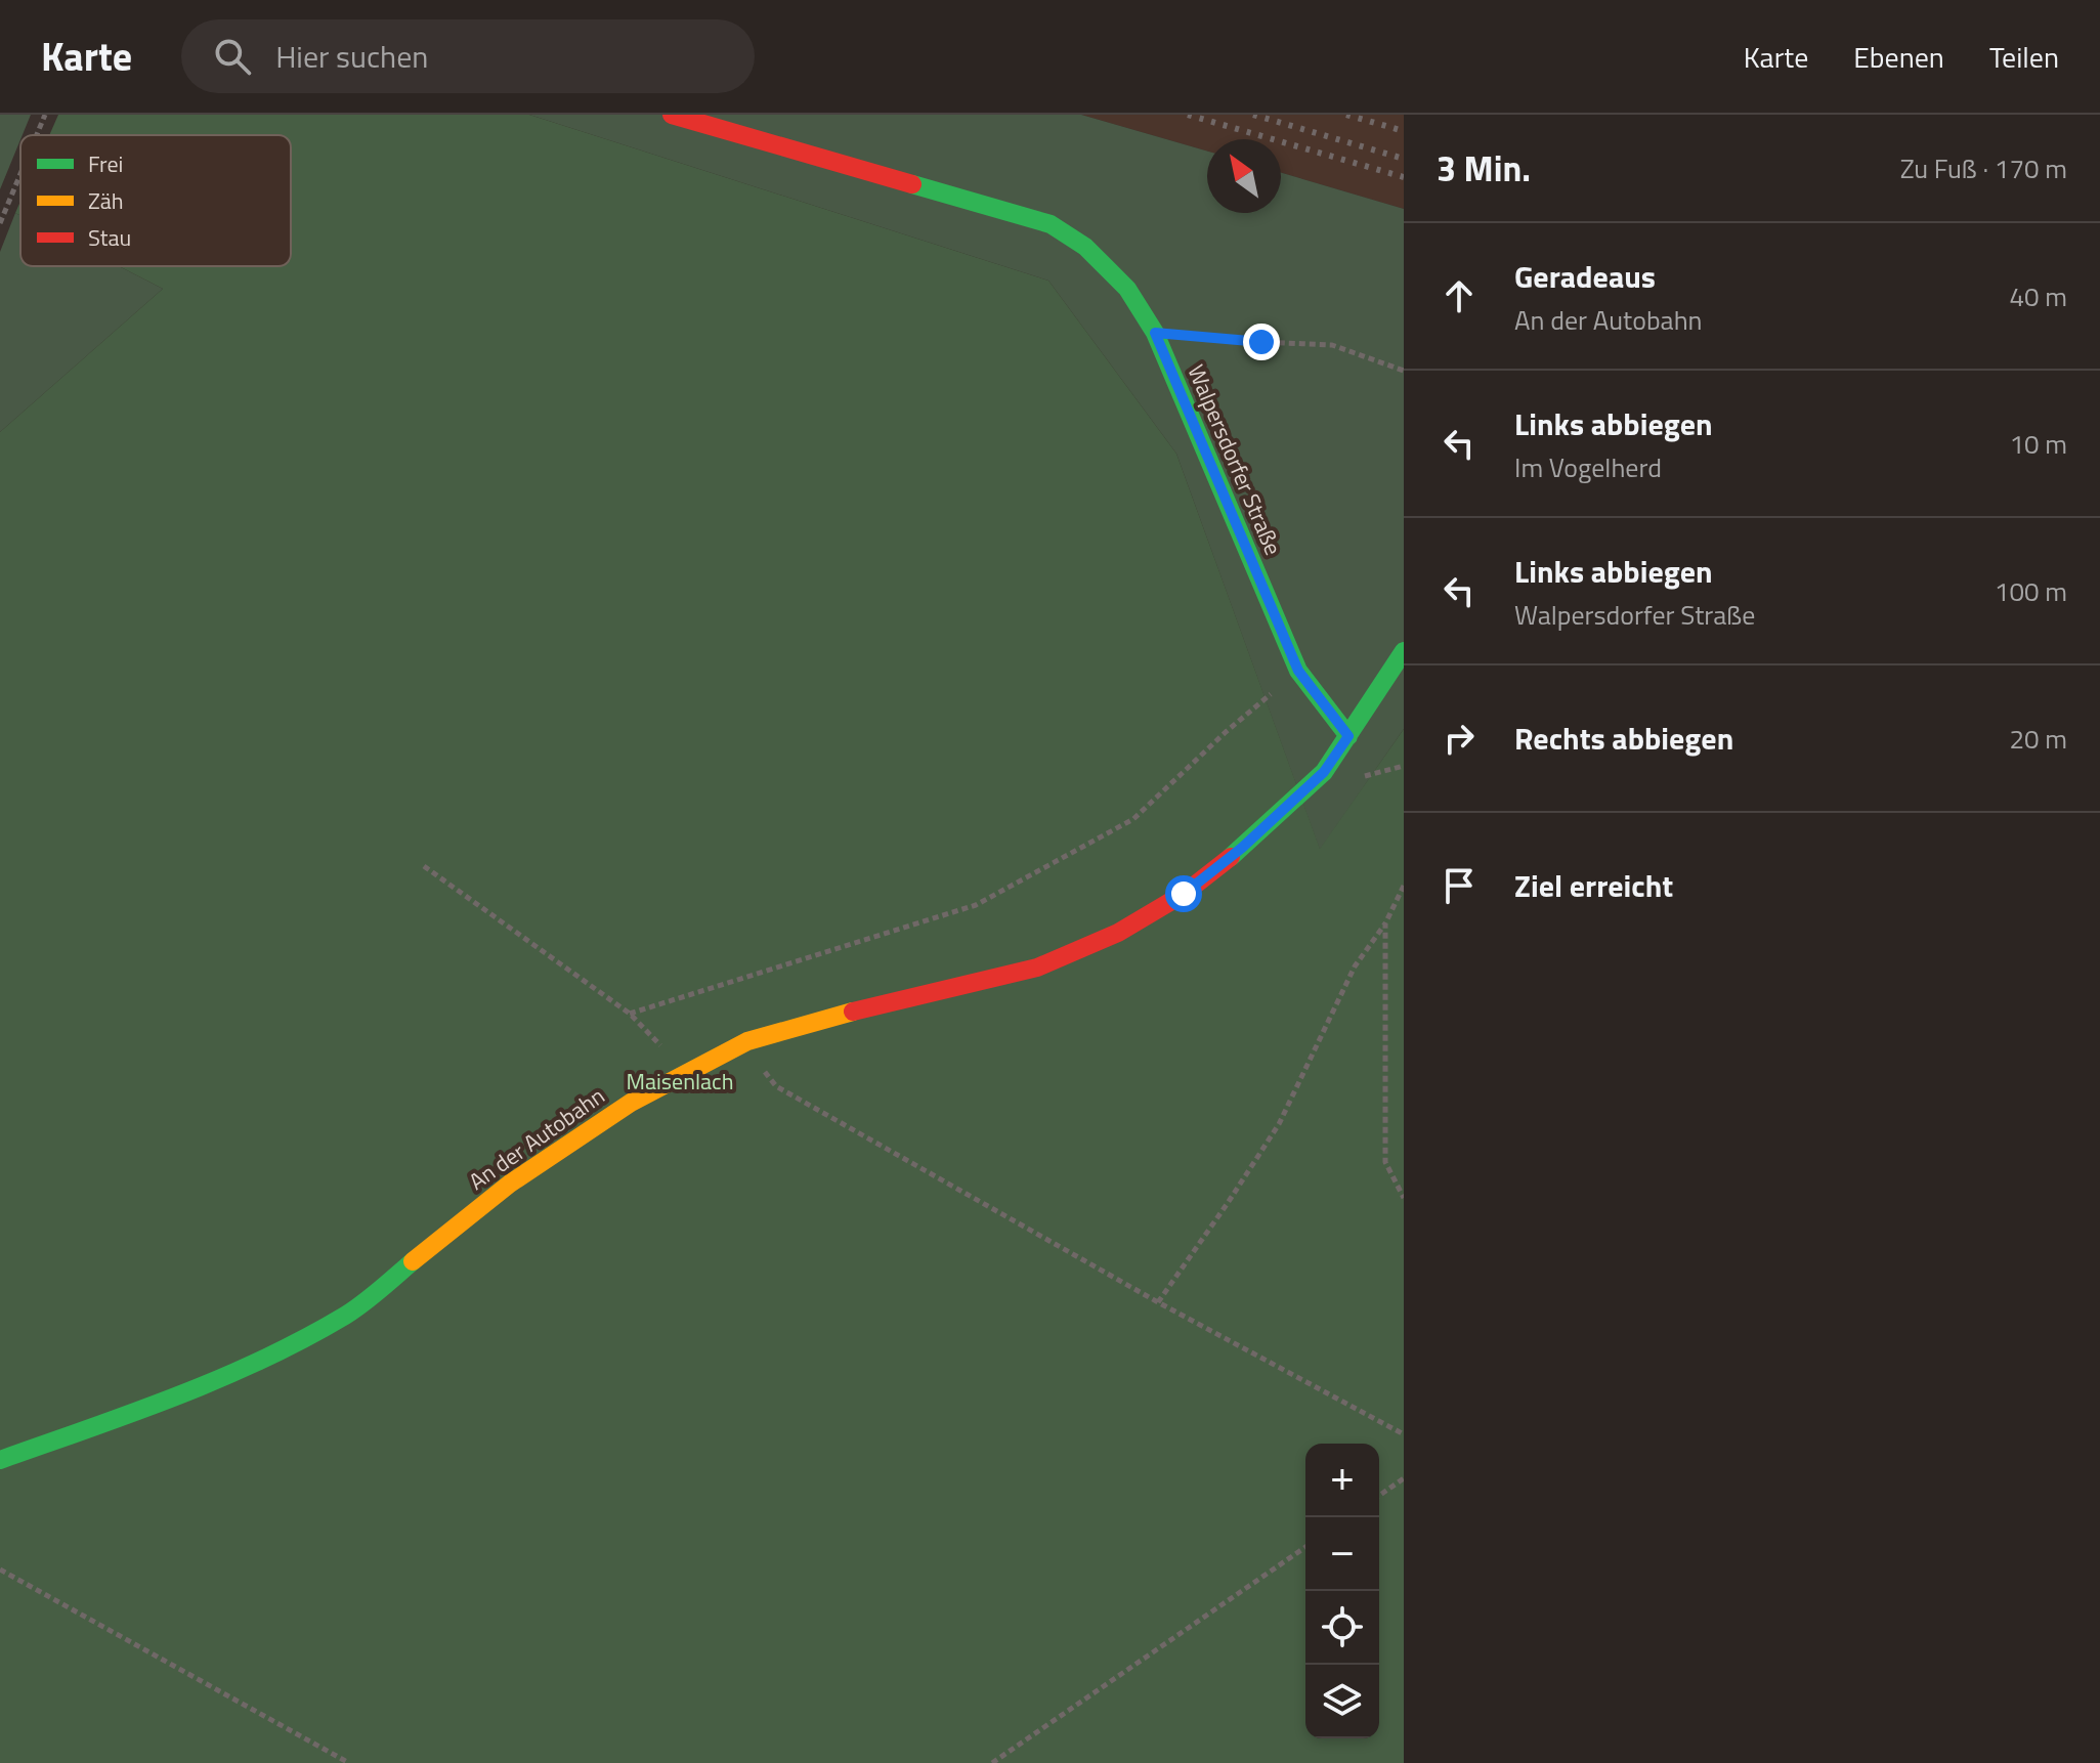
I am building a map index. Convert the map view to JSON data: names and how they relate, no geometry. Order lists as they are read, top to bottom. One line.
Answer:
{"streets":{"street":["Walpersdorfer Straße","An der Autobahn"]},"crossings":[["Walpersdorfer Straße","An der Autobahn"]],"parks":["Maisenlach"],"legend":["Frei","Zäh","Stau"],"north":"top left","page":{"header":"Karte","search":"Hier suchen","nav":["Karte","Ebenen","Teilen"],"heading":["3 Min.","Zu Fuß · 170 m"],"list":[["Geradeaus","An der Autobahn","40 m"],["Links abbiegen","Im Vogelherd","10 m"],["Links abbiegen","Walpersdorfer Straße","100 m"],["Rechts abbiegen","20 m"],"Ziel erreicht"],"map_buttons":["+","−"]}}
